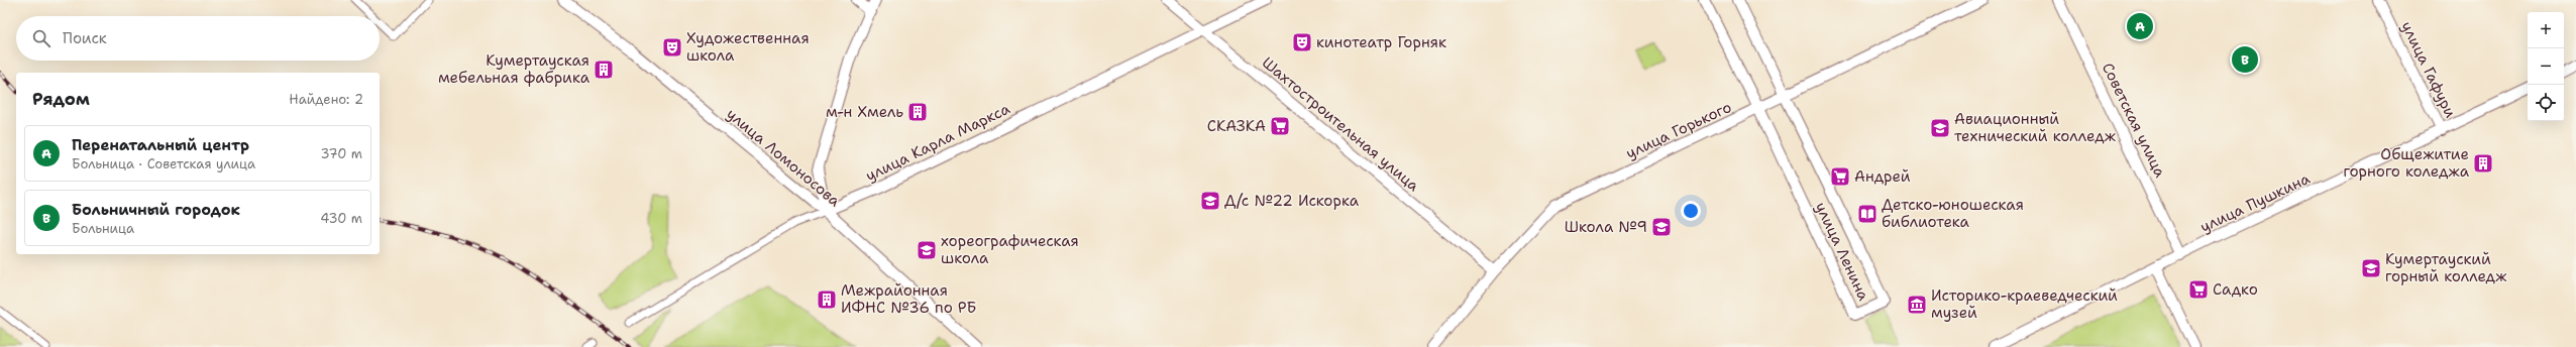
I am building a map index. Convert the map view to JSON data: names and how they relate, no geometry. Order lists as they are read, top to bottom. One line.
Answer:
{"streets":{"main road":["улица Гафури","Советская улица","Шахтостроительная улица","улица Горького","улица Карла Маркса","улица Ломоносова","улица Пушкина","улица Ленина"]},"crossings":[["улица Гафури","улица Пушкина"],["Советская улица","улица Пушкина"],["Шахтостроительная улица","улица Горького"],["Шахтостроительная улица","улица Карла Маркса"],["улица Горького","улица Ленина"],["улица Карла Маркса","улица Ломоносова"]],"places":{"theatre":["кинотеатр Горняк","Художественная школа"],"building":["Кумертауская мебельная фабрика","м-н Хмель","Общежитие горного коледжа","Межрайонная ИФНС №36 по РБ"],"supermarket":["СКАЗКА","Андрей","Садко"],"school or university":["Авиационный технический колледж","Д/с №22 Искорка","Школа №9","хореографическая школа","Кумертауский горный колледж"],"library":["Детско-юношеская библиотека"],"museum":["Историко-краеведческий музей"]},"page":{"pins":["A","B"],"map_buttons":["+","−"],"search":"Поиск","heading":["Рядом","Найдено: 2"],"list":[{"mark":"A","name":"Перенатальный центр","note":"Больница · Советская улица","value":"370 m"},{"mark":"B","name":"Больничный городок","note":"Больница","value":"430 m"}]}}
